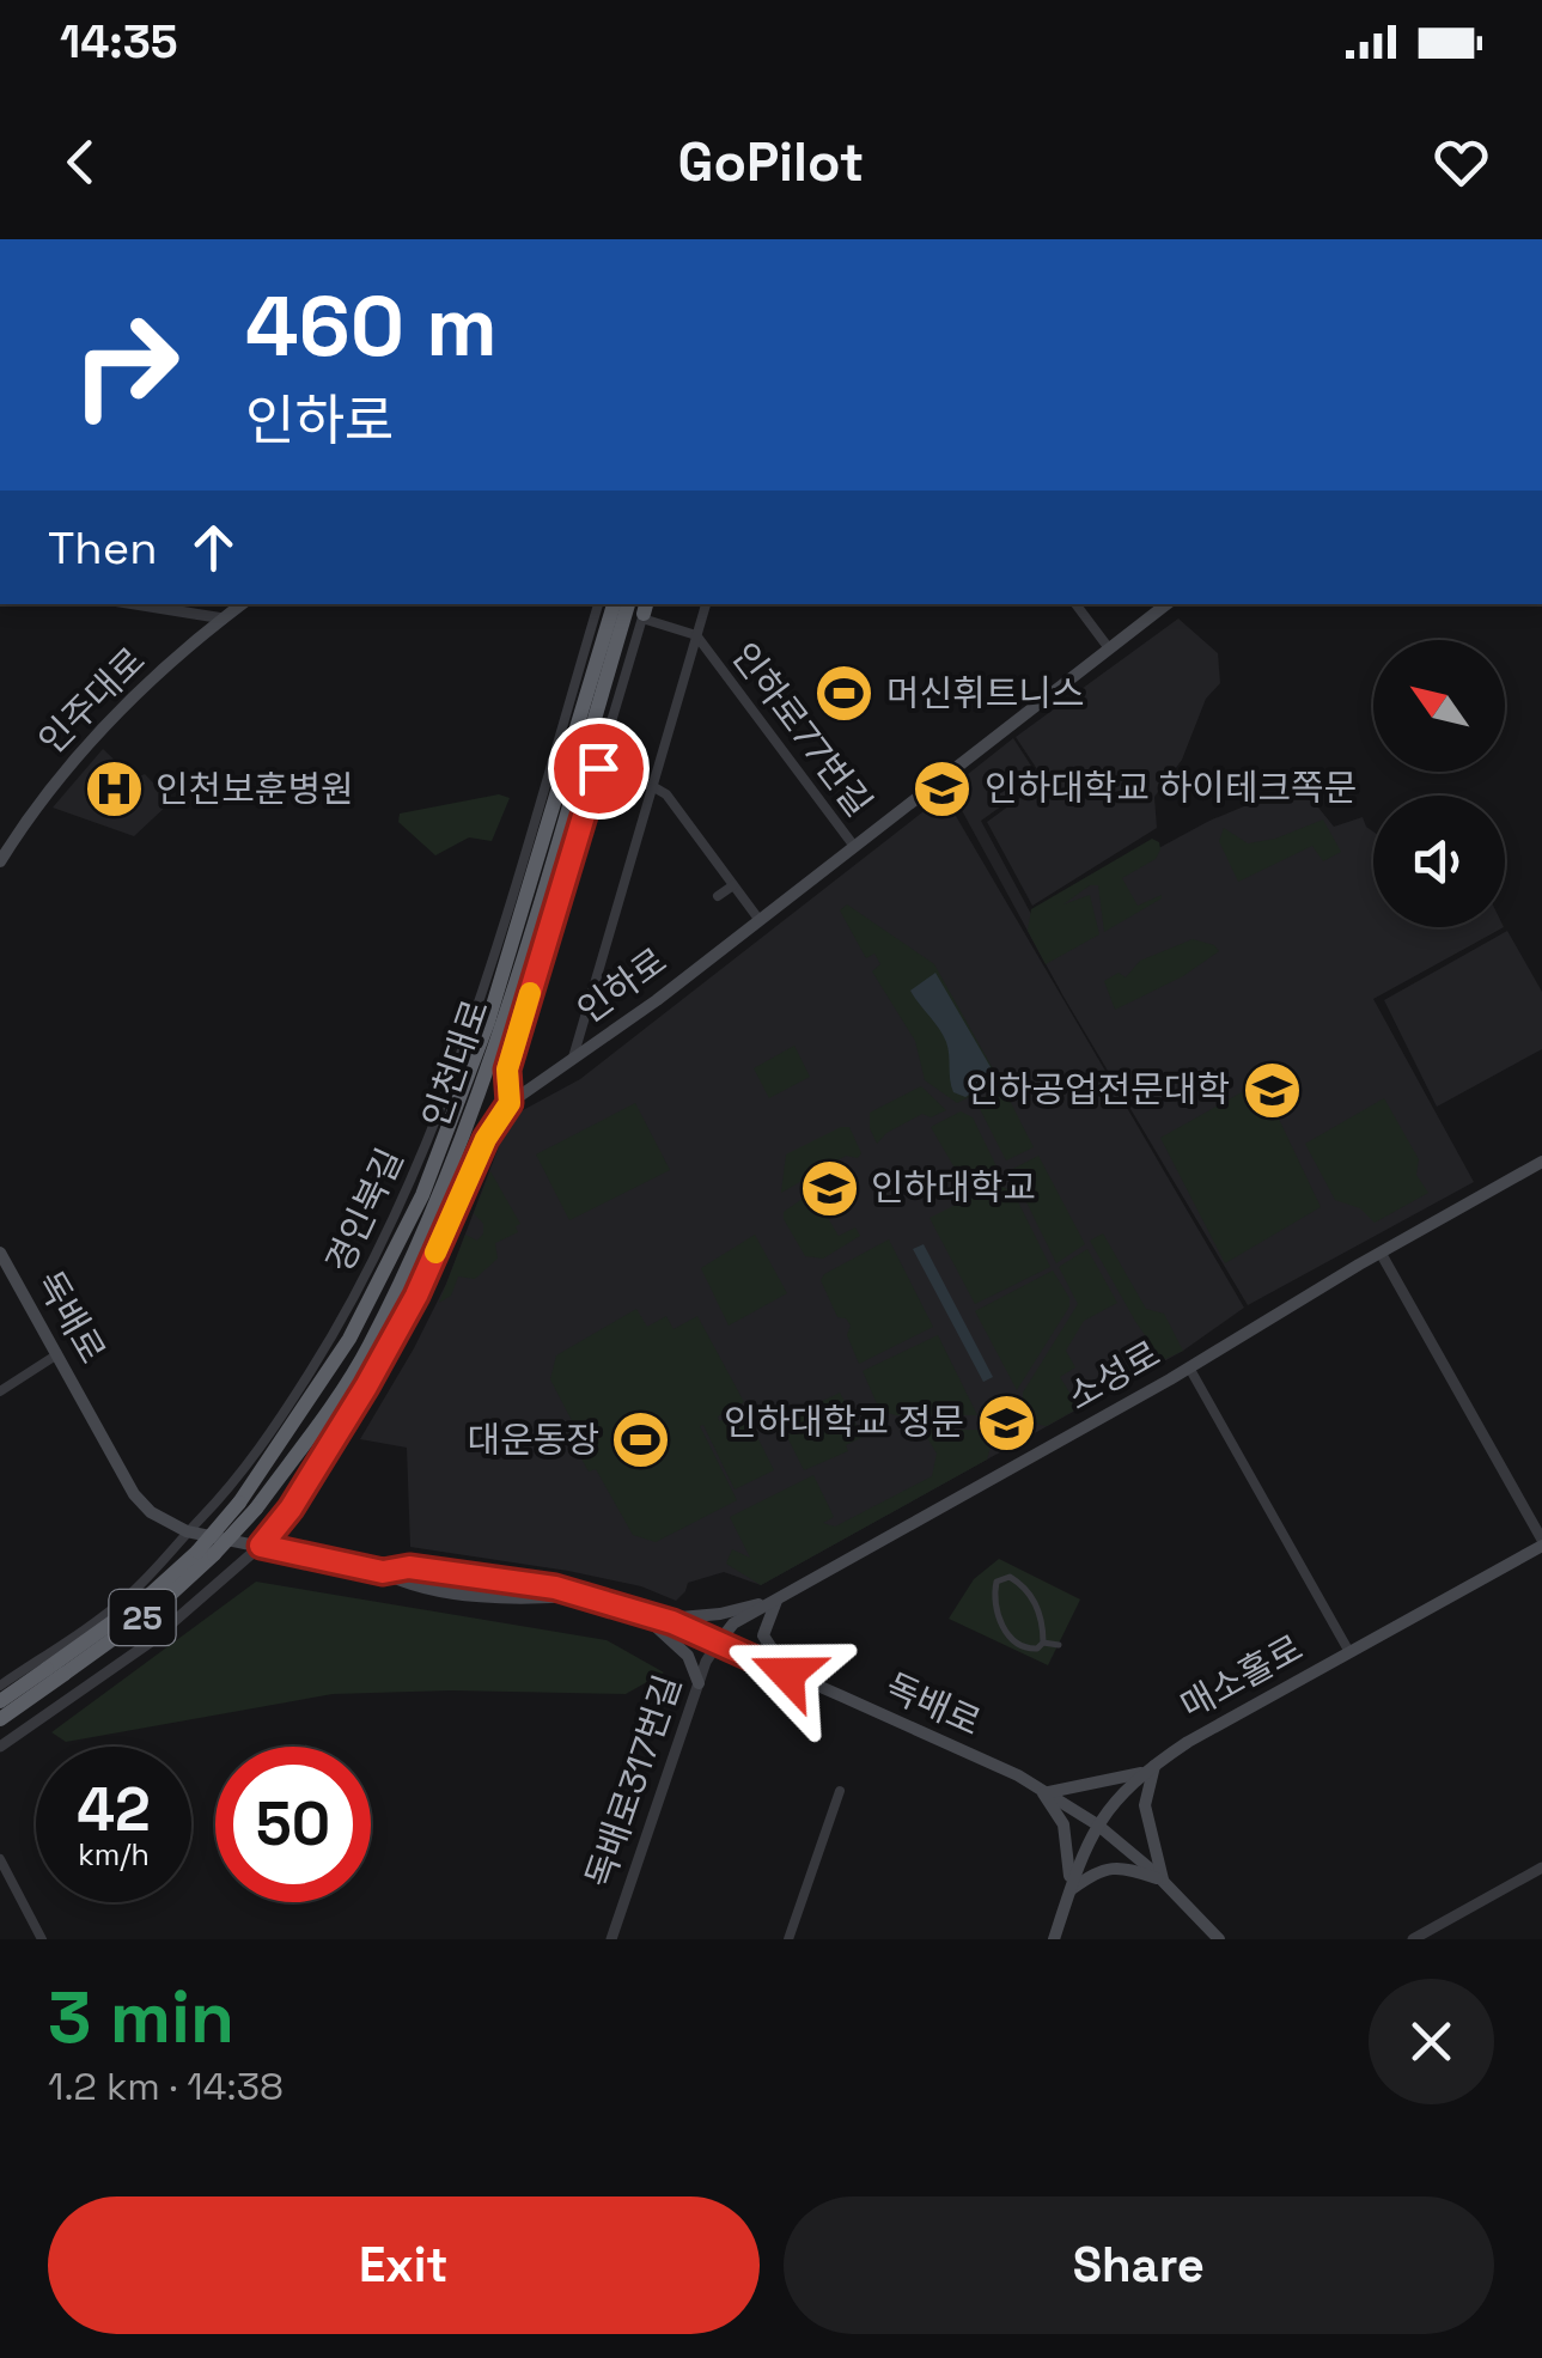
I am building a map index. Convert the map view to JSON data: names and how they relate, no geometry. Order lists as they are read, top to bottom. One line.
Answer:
{"streets":{"highway":["인천대로","25"],"main road":["인주대로","인하로","독배로","소성로","매소홀로"],"street":["인하로77번길","경인북길","독배로317번길"]},"crossings":[["인하로77번길","인하로"],["인하로","독배로"],["인천대로","25"],["경인북길","독배로"],["독배로","소성로"],["독배로","매소홀로"],["독배로","독배로317번길"],["소성로","독배로317번길"]],"places":{"sports":["머신휘트니스","대운동장"],"school or university":["인하대학교 하이테크쪽문","인하공업전문대학","인하대학교","인하대학교 정문"],"hospital":["인천보훈병원"]},"north":"top left","page":{"status":"14:35","header":"GoPilot","turn":["460 m","인하로"],"then":"Then","speed":"42 km/h","limit":"50","heading":["3 min","1.2 km · 14:38"],"buttons":["Exit","Share"]}}
